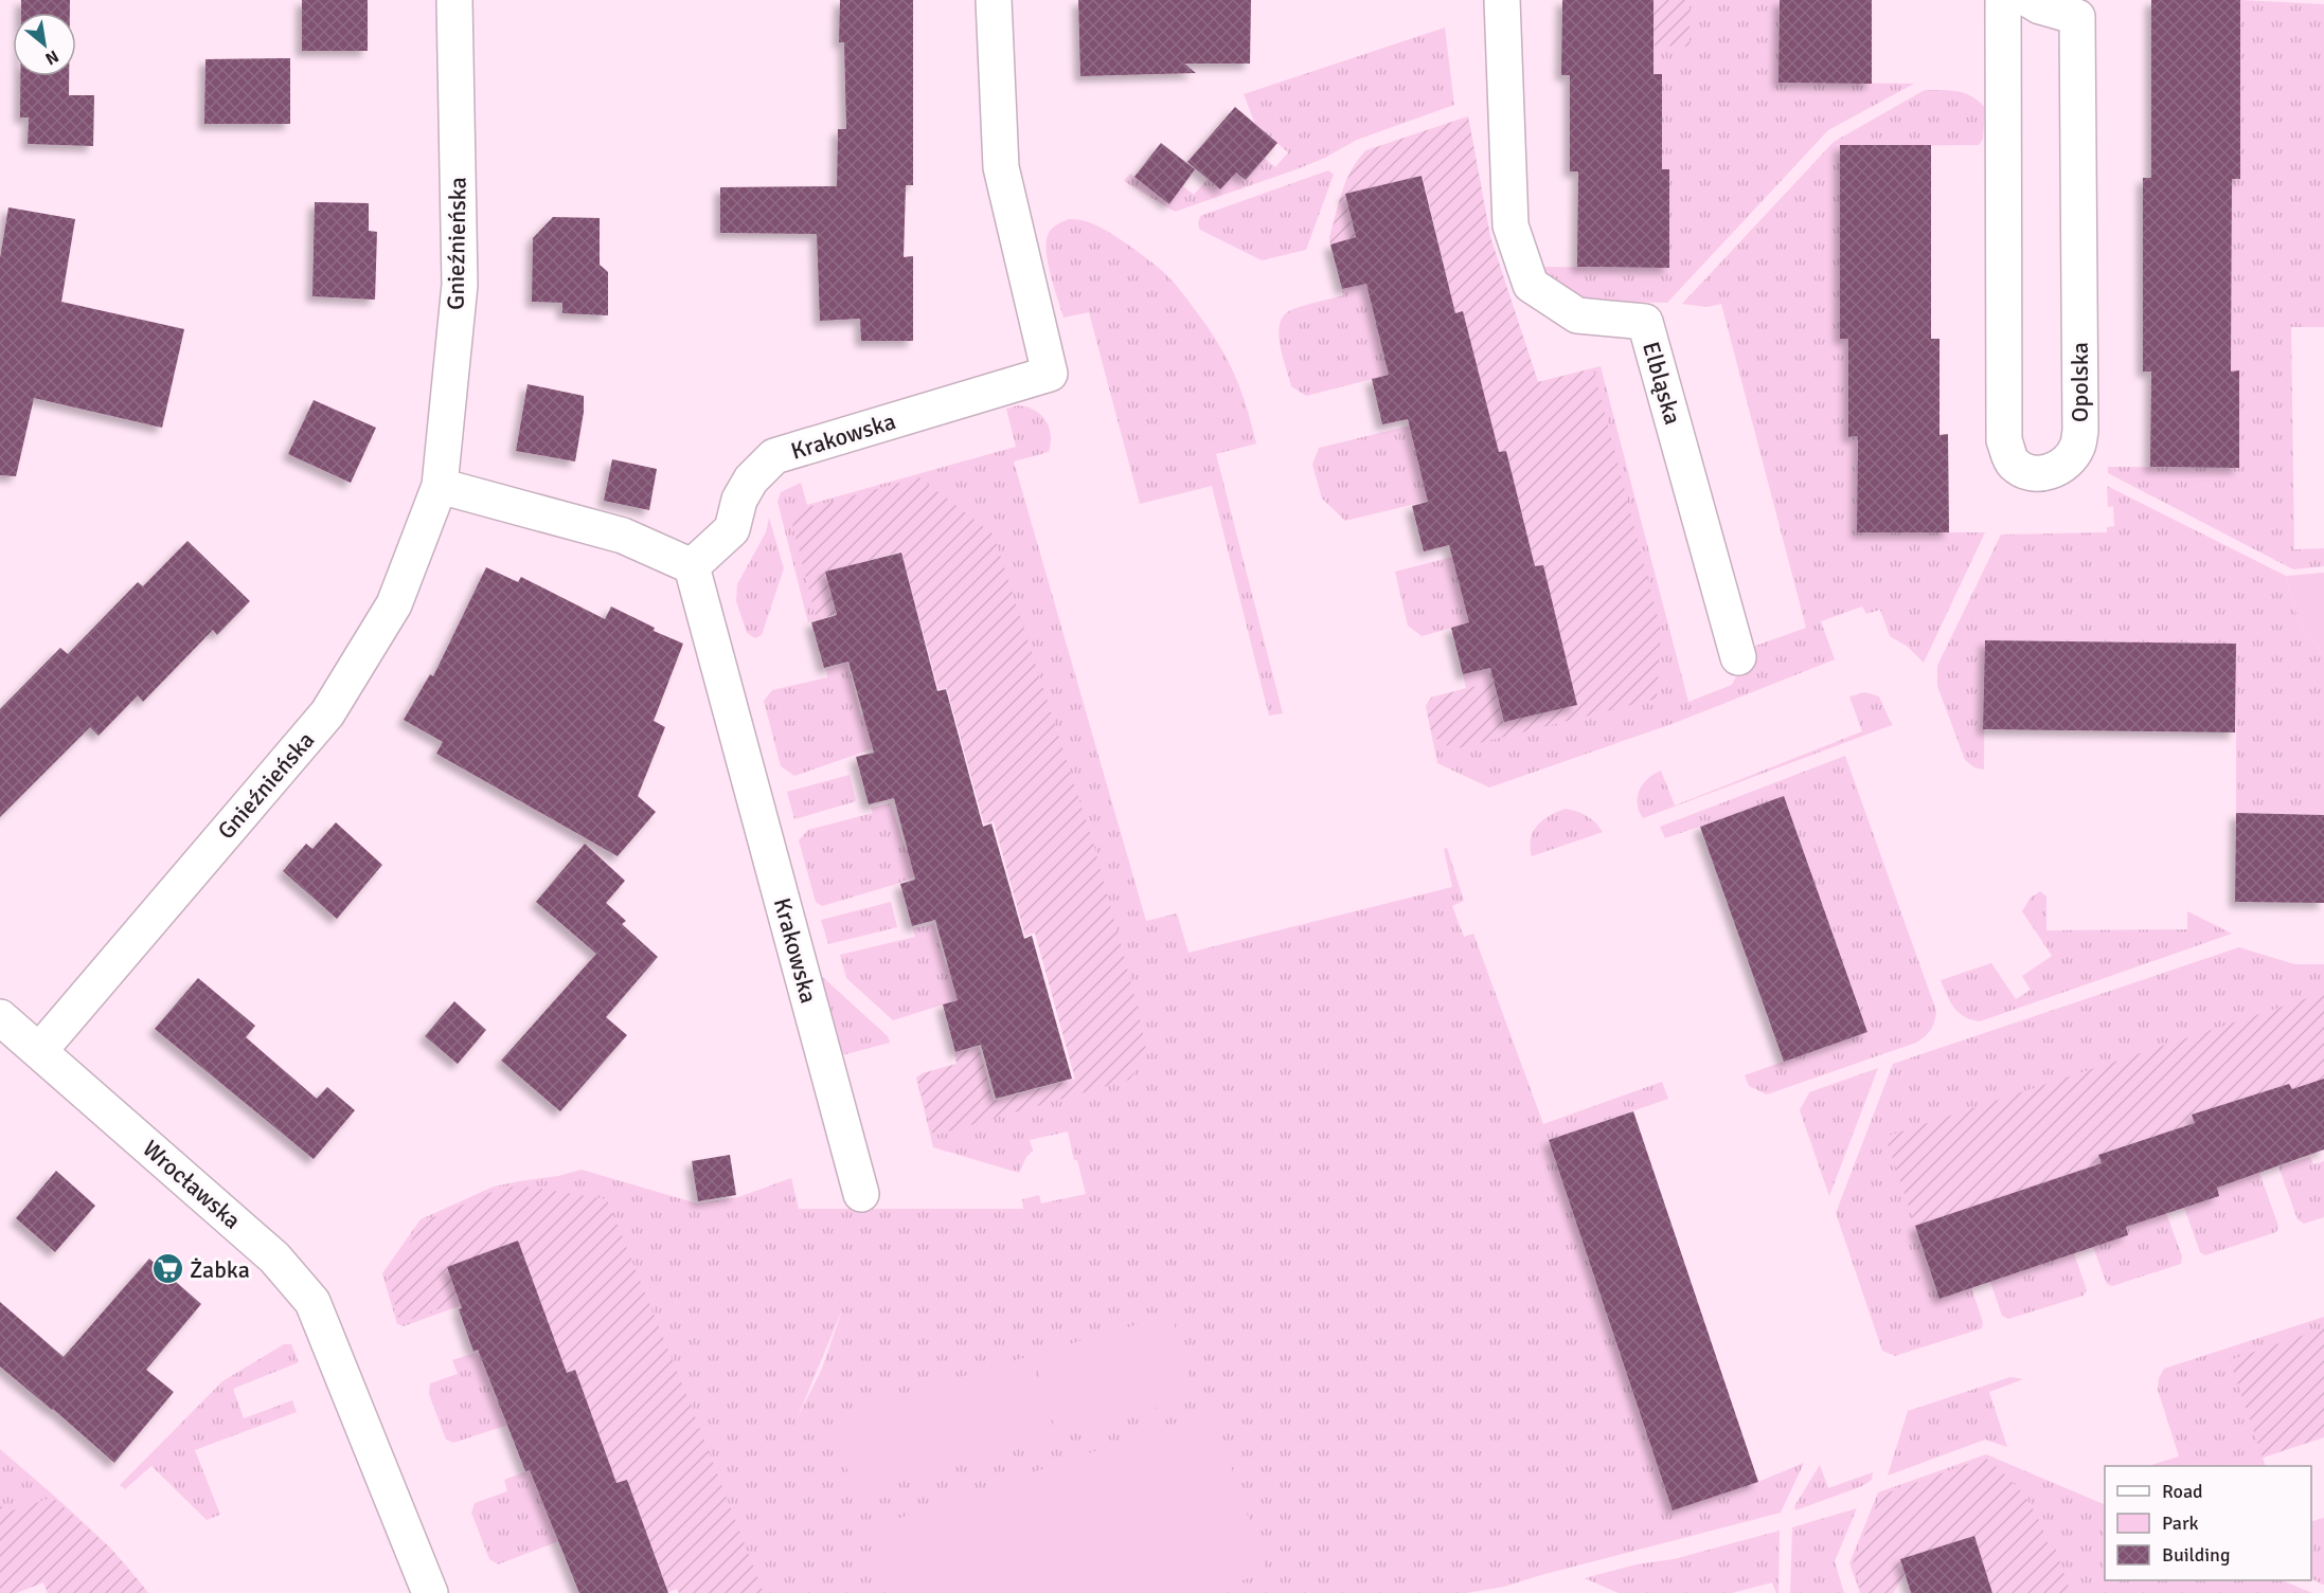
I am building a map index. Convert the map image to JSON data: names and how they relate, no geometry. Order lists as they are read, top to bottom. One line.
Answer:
{"streets":{"street":["Gnieźnieńska","Opolska","Elbląska","Krakowska","Wrocławska"]},"crossings":[["Gnieźnieńska","Wrocławska"]],"places":{"supermarket":["Żabka"]},"legend":["Road","Park","Building"],"north":"bottom right"}
